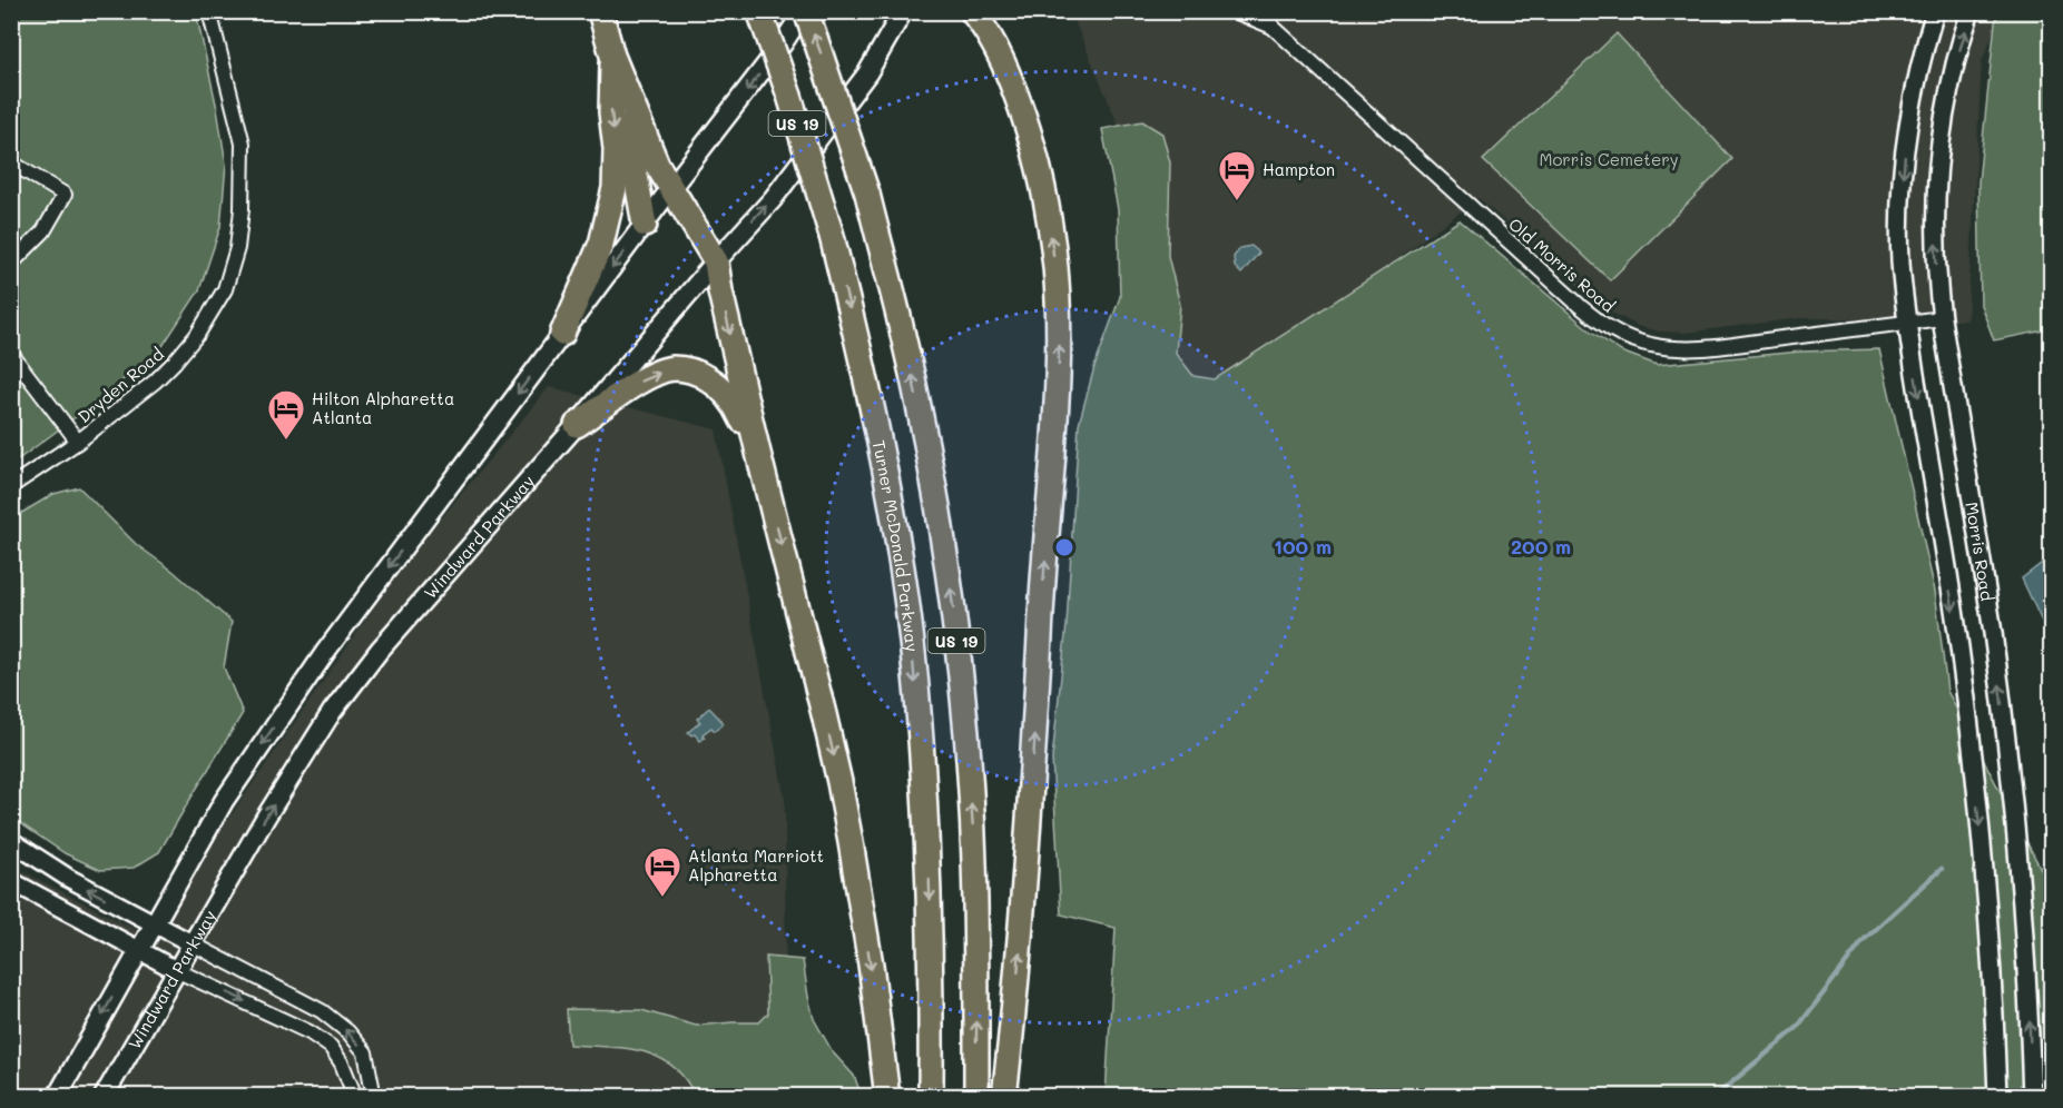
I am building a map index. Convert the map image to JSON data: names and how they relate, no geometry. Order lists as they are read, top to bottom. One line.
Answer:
{"streets":{"highway":["US 19","Turner McDonald Parkway"],"main road":["Windward Parkway"],"street":["Old Morris Road","Dryden Road","Morris Road"]},"crossings":[["Old Morris Road","Morris Road"]],"parks":["Morris Cemetery"],"places":{"hotel":["Hampton","Hilton Alpharetta Atlanta","Atlanta Marriott Alpharetta"]},"rings":["100 m","200 m"]}
